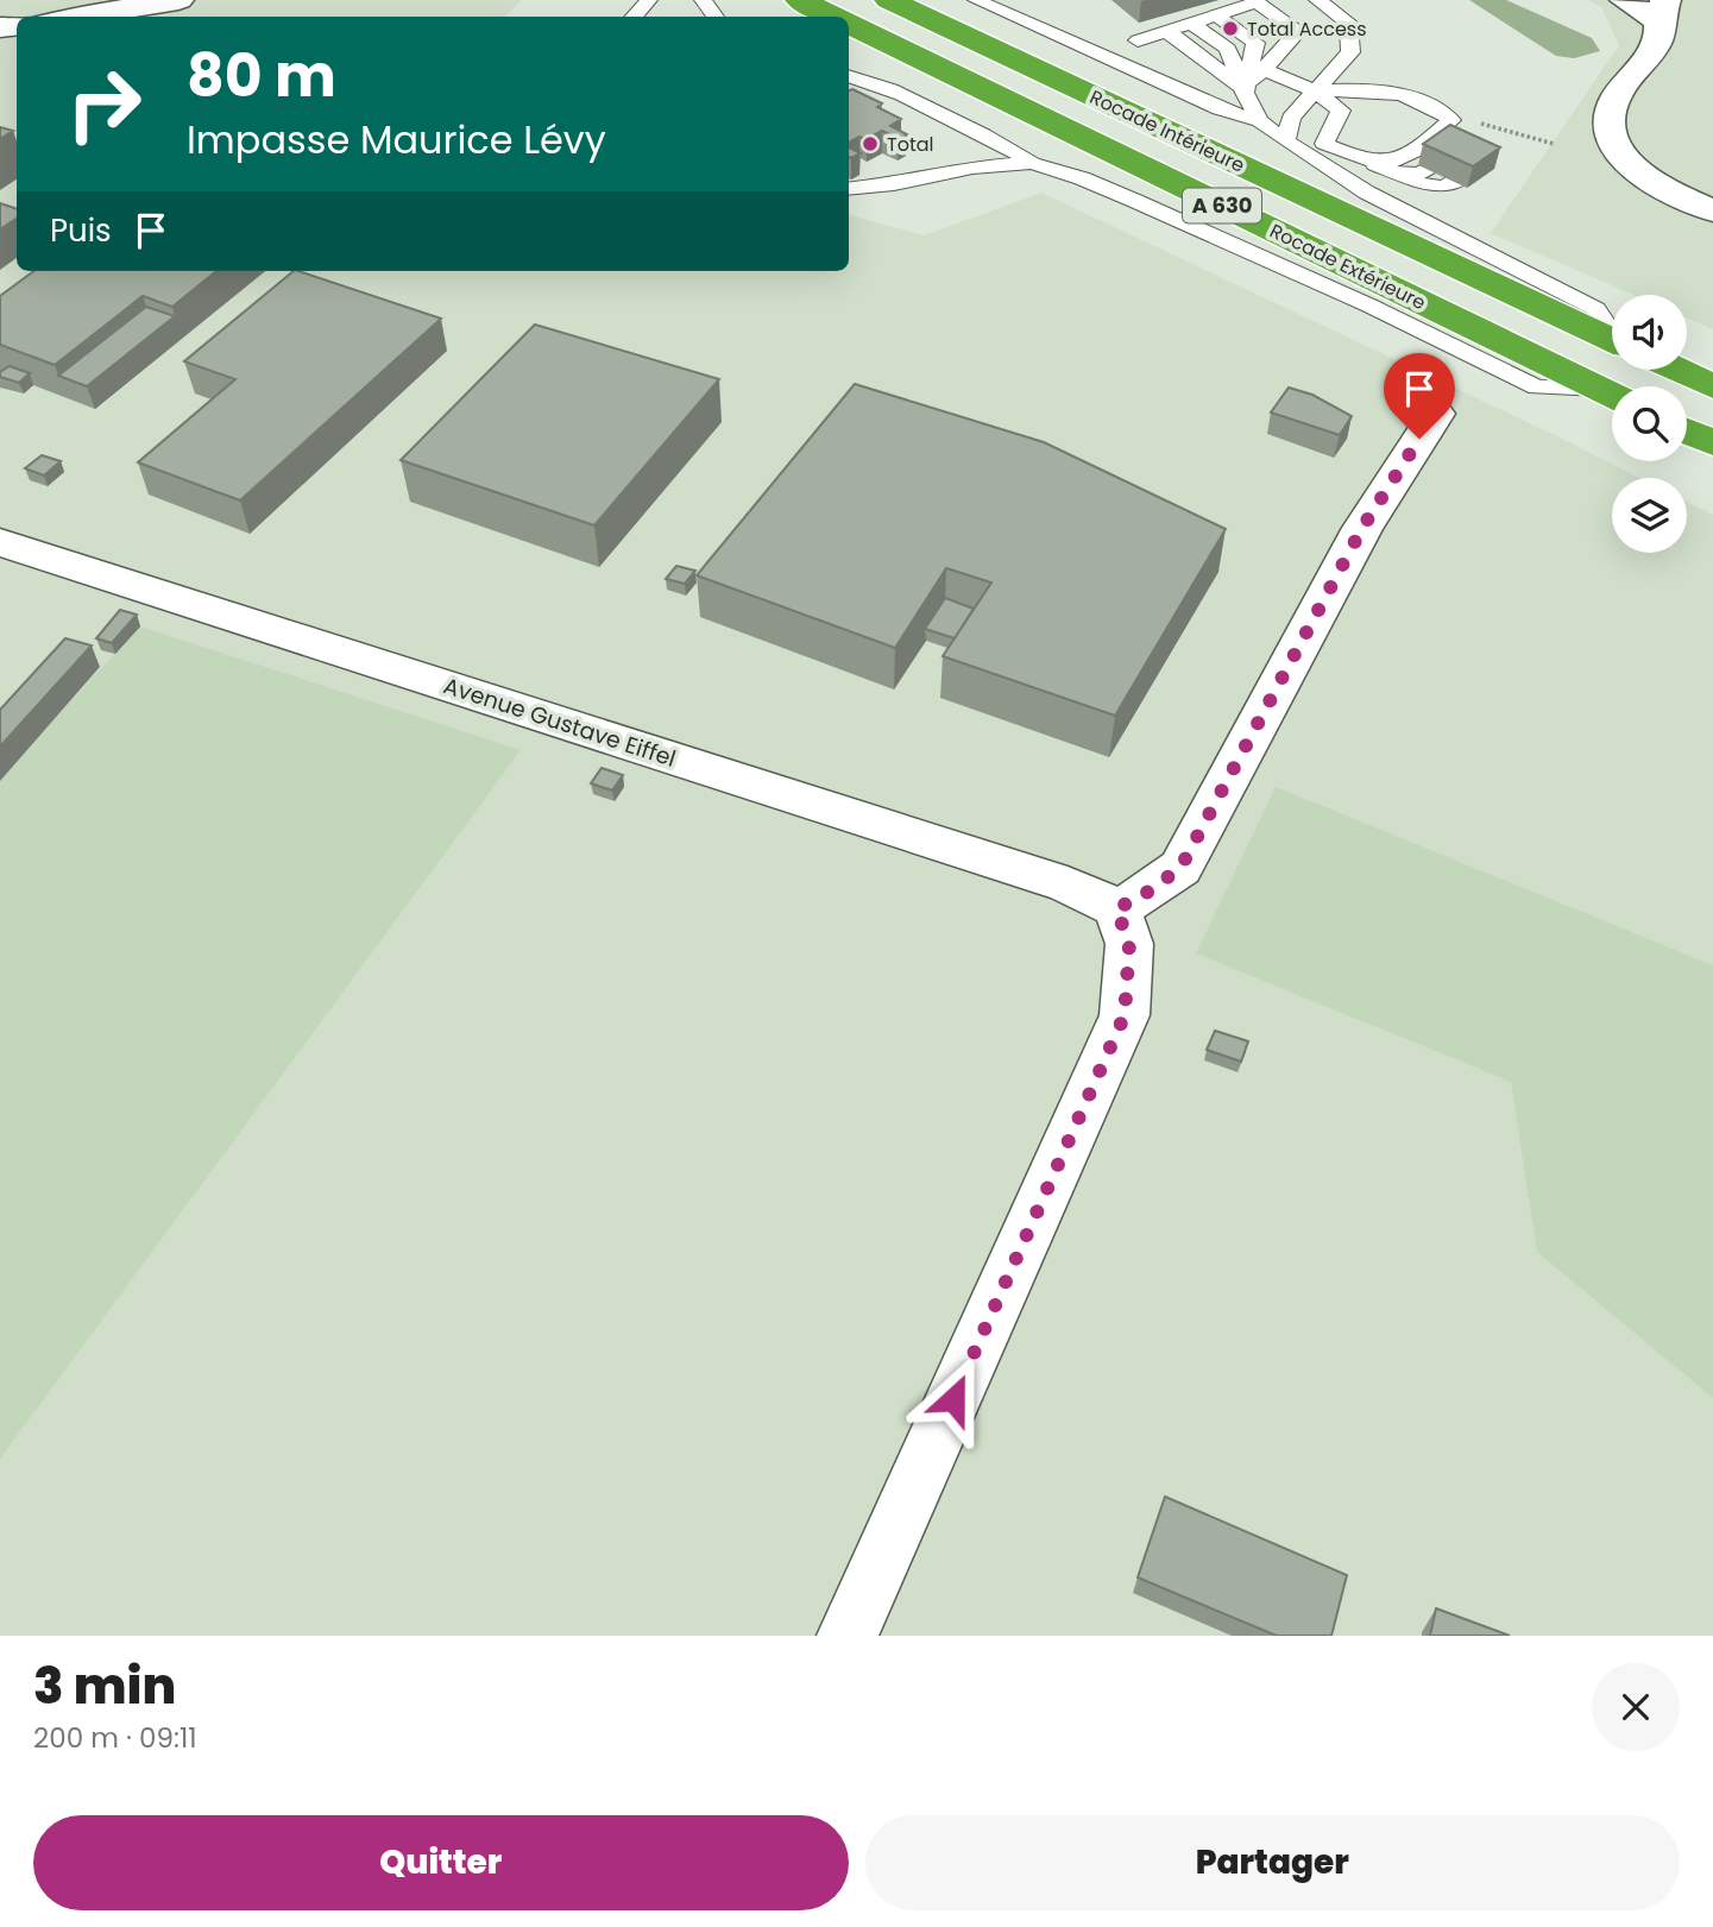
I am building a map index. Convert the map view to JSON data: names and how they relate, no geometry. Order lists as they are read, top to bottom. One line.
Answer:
{"streets":{"highway":["Rocade Intérieure","A 630","Rocade Extérieure"],"street":["Avenue Gustave Eiffel"]},"places":["Total Access","Total"],"page":{"turn":["80 m","Impasse Maurice Lévy"],"then":"Puis","heading":["3 min","200 m · 09:11"],"buttons":["Quitter","Partager"]}}
